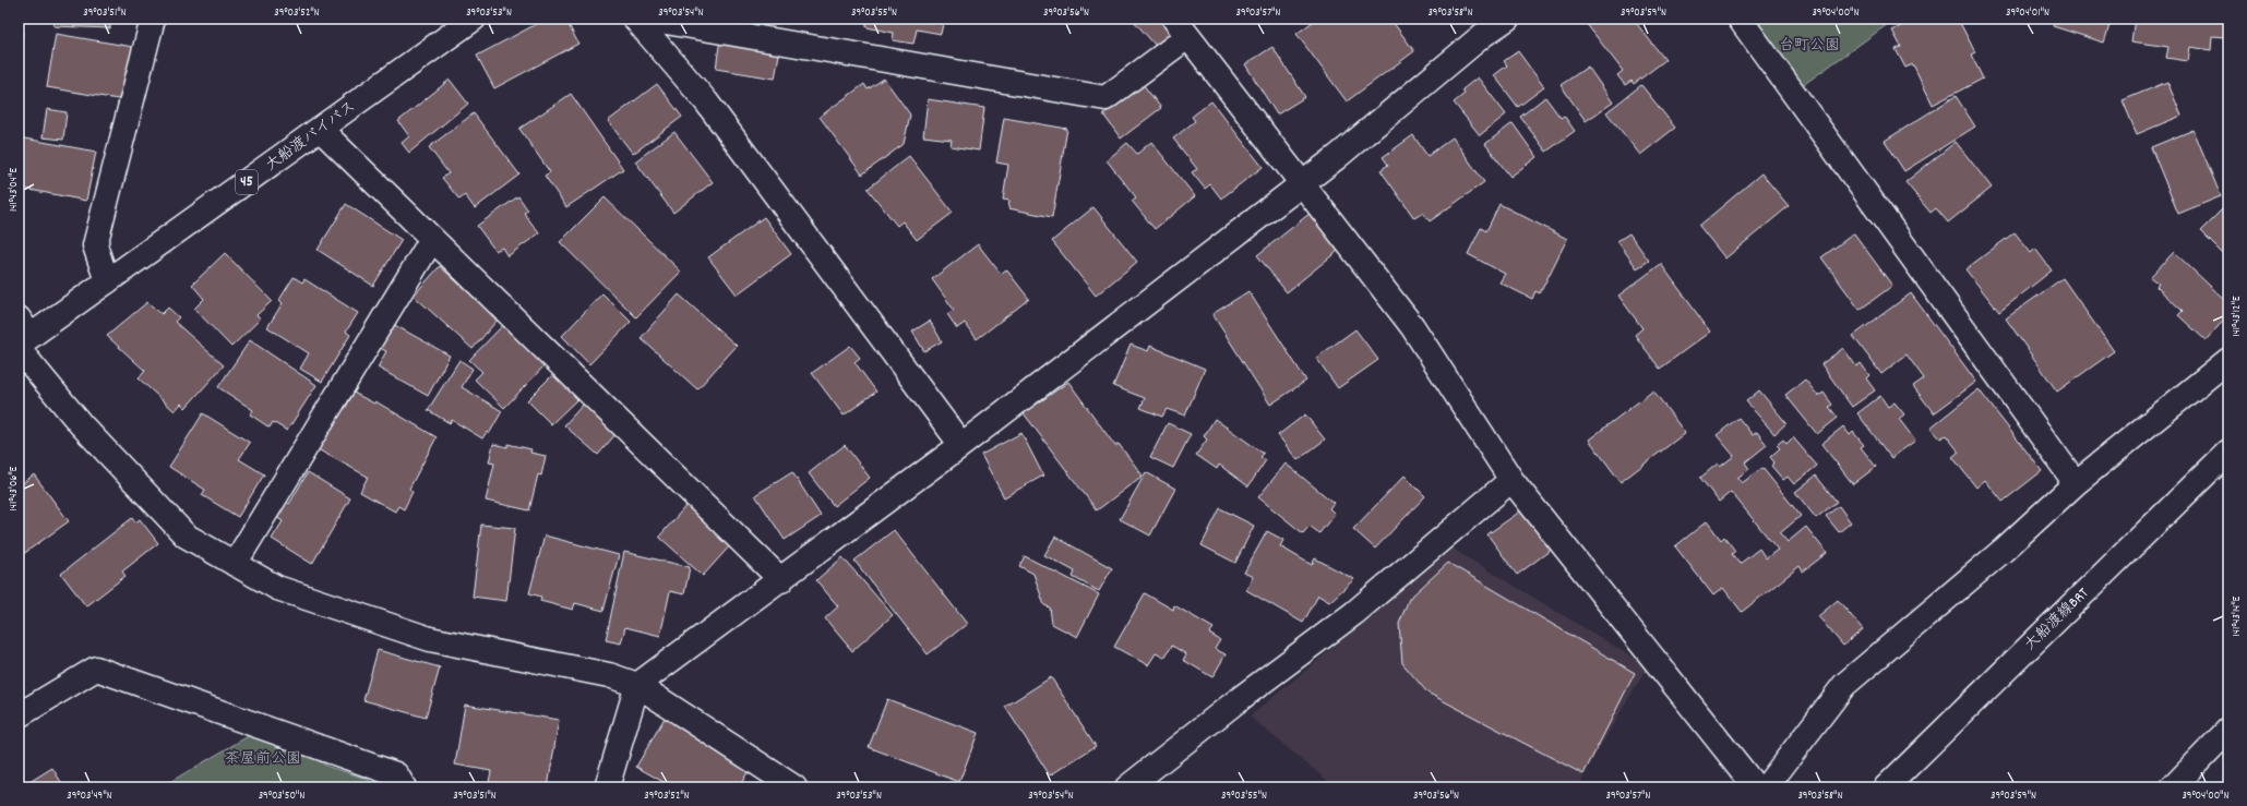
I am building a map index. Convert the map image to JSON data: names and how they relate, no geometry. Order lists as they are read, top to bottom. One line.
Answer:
{"streets":{"main road":["大船渡バイパス","45","大船渡線BRT"]},"parks":["台町公園","茶屋前公園"],"coordinates":["39°03'51\"N","39°03'52\"N","39°03'53\"N","39°03'54\"N","39°03'55\"N","39°03'56\"N","39°03'57\"N","39°03'58\"N","39°03'59\"N","39°04'00\"N","39°04'01\"N","141°43'04\"E","141°43'12\"E","141°43'06\"E","141°43'14\"E","39°03'49\"N","39°03'50\"N"]}
